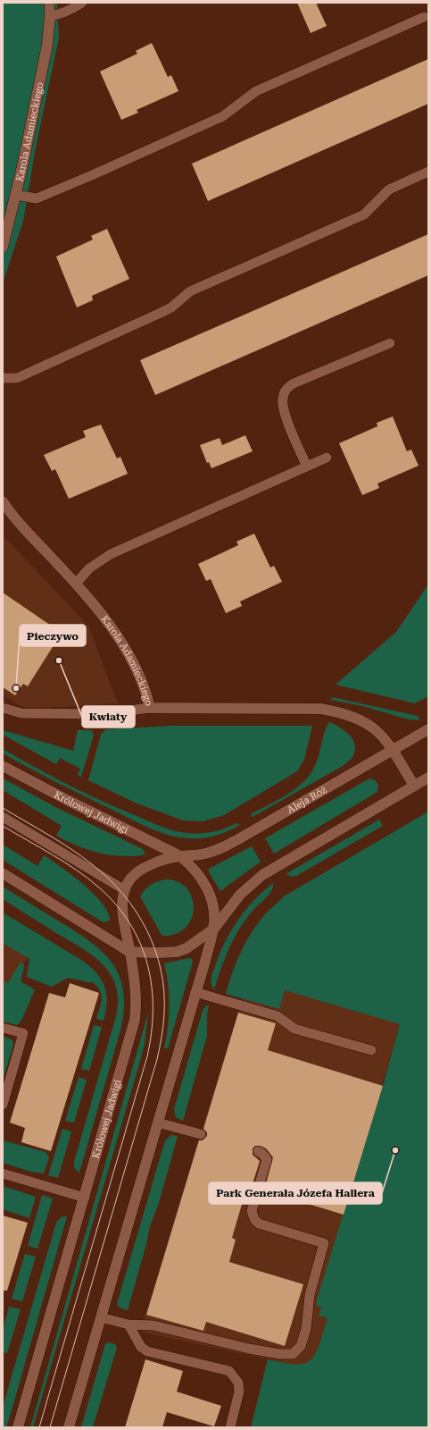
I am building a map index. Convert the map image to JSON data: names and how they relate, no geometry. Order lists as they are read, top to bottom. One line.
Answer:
{"streets":{"main road":["Karola Adamieckiego","Aleja Róż","Królowej Jadwigi"]},"crossings":[["Karola Adamieckiego","Aleja Róż"],["Aleja Róż","Królowej Jadwigi"]],"places":["Kwiaty","Pieczywo","Park Generała Józefa Hallera"]}
